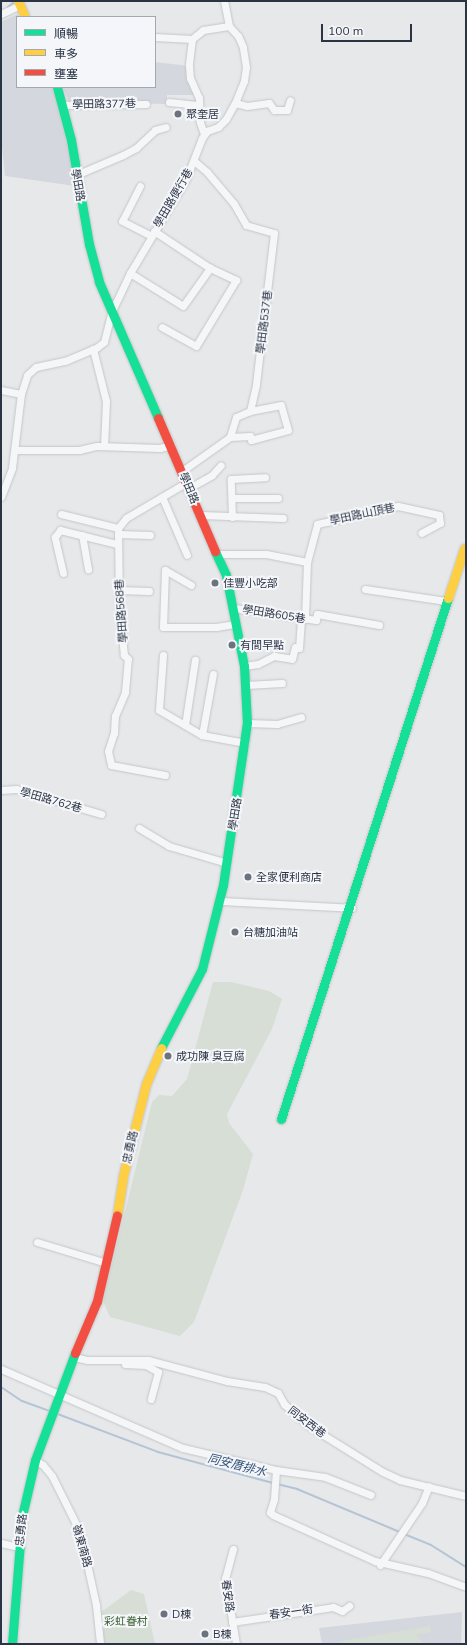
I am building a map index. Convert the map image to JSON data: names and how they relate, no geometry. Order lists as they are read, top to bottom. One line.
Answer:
{"streets":{"main road":["學田路","忠勇路"],"street":["學田路377巷","學田路便行巷","學田路537巷","學田路山頂巷","學田路568巷","學田路605巷","學田路762巷","同安西巷","嶺東南路","春安路","春安一街"]},"crossings":[["學田路377巷","學田路"],["學田路","學田路便行巷"],["學田路","學田路山頂巷"],["學田路","學田路605巷"],["學田路","忠勇路"],["學田路便行巷","學田路537巷"],["學田路山頂巷","學田路605巷"],["忠勇路","同安西巷"],["忠勇路","嶺東南路"],["春安路","春安一街"]],"water":["同安厝排水"],"parks":["彩虹眷村"],"places":["聚奎居","佳豐小吃部","有間早點","全家便利商店","台糖加油站","成功陳 臭豆腐","D棟","B棟"],"legend":["順暢","車多","壅塞"],"scale_bar":"100 m"}
